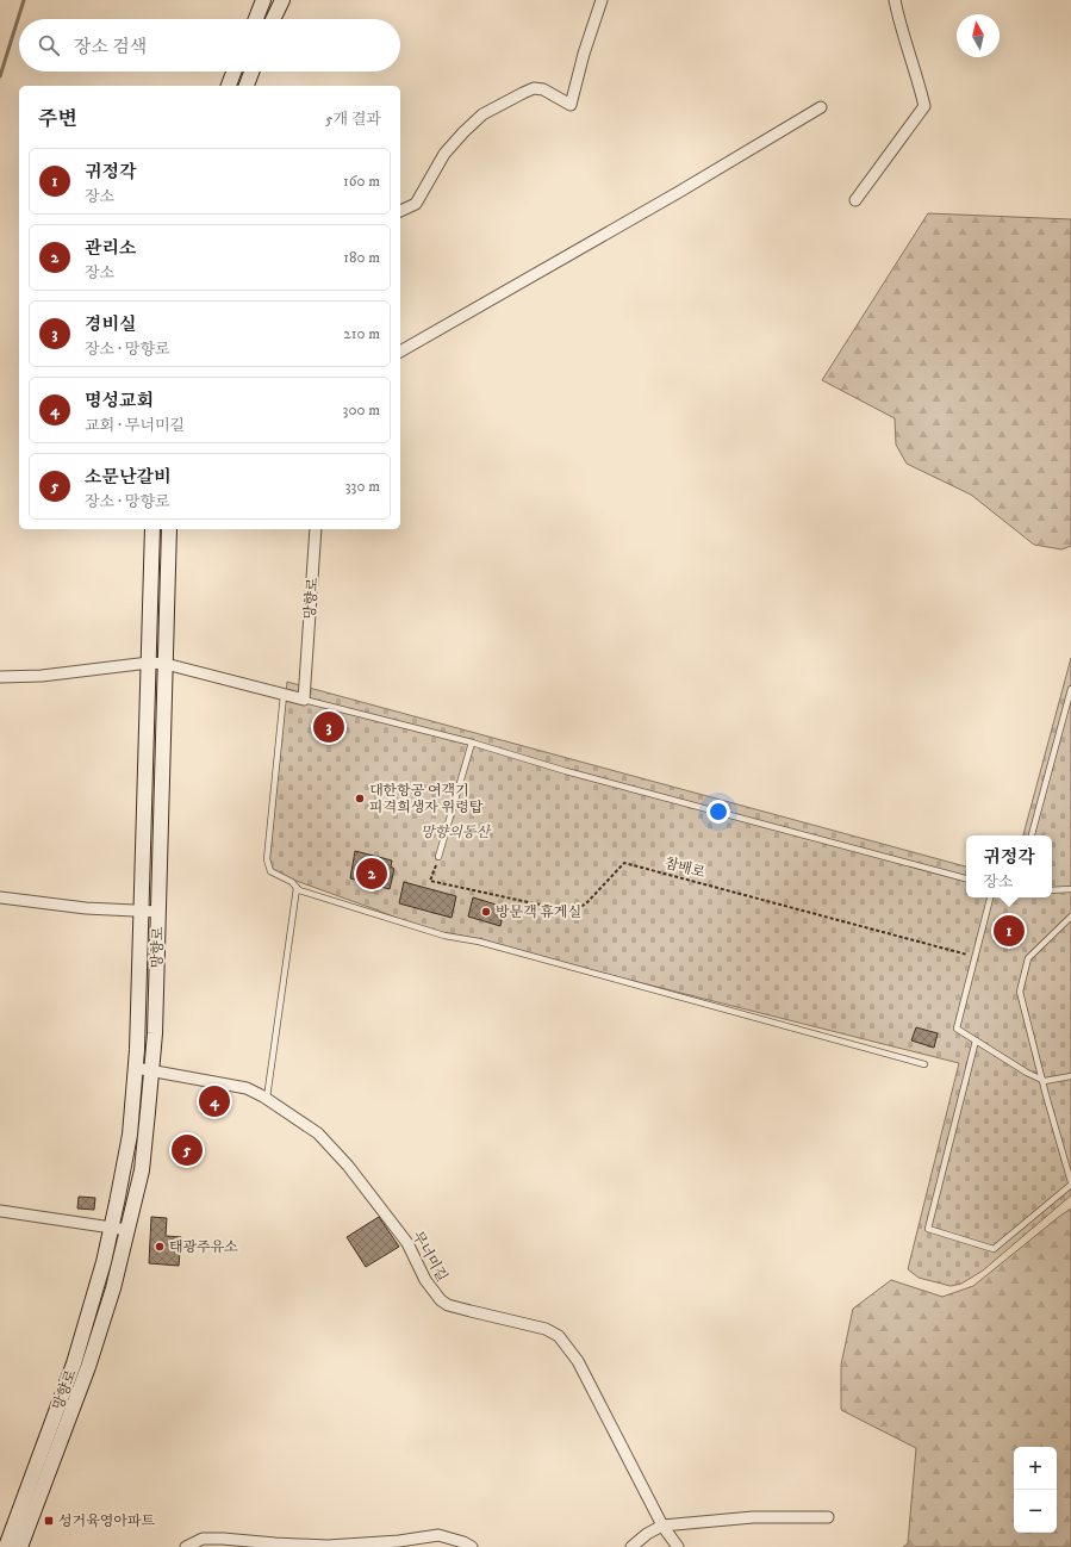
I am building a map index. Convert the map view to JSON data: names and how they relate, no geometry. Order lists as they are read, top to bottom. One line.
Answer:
{"streets":{"main road":["망향로"],"street":["무너미길"],"path":["참배로"]},"crossings":[["망향로","무너미길"]],"parks":["망향의동산"],"places":{"other":["대한항공 여객기 피격희생자 위령탑","방문객 휴게실","태광주유소"],"transit":["성거육영아파트"]},"north":"top","page":{"search":"장소 검색","heading":["주변","5개 결과"],"list":[{"mark":"1","name":"귀정각","note":"장소","value":"160 m"},{"mark":"2","name":"관리소","note":"장소","value":"180 m"},{"mark":"3","name":"경비실","note":"장소 · 망향로","value":"210 m"},{"mark":"4","name":"명성교회","note":"교회 · 무너미길","value":"300 m"},{"mark":"5","name":"소문난갈비","note":"장소 · 망향로","value":"330 m"}],"pins":["3","2","1","4","5"],"popup":["귀정각","장소"],"map_buttons":["+","−"]}}
